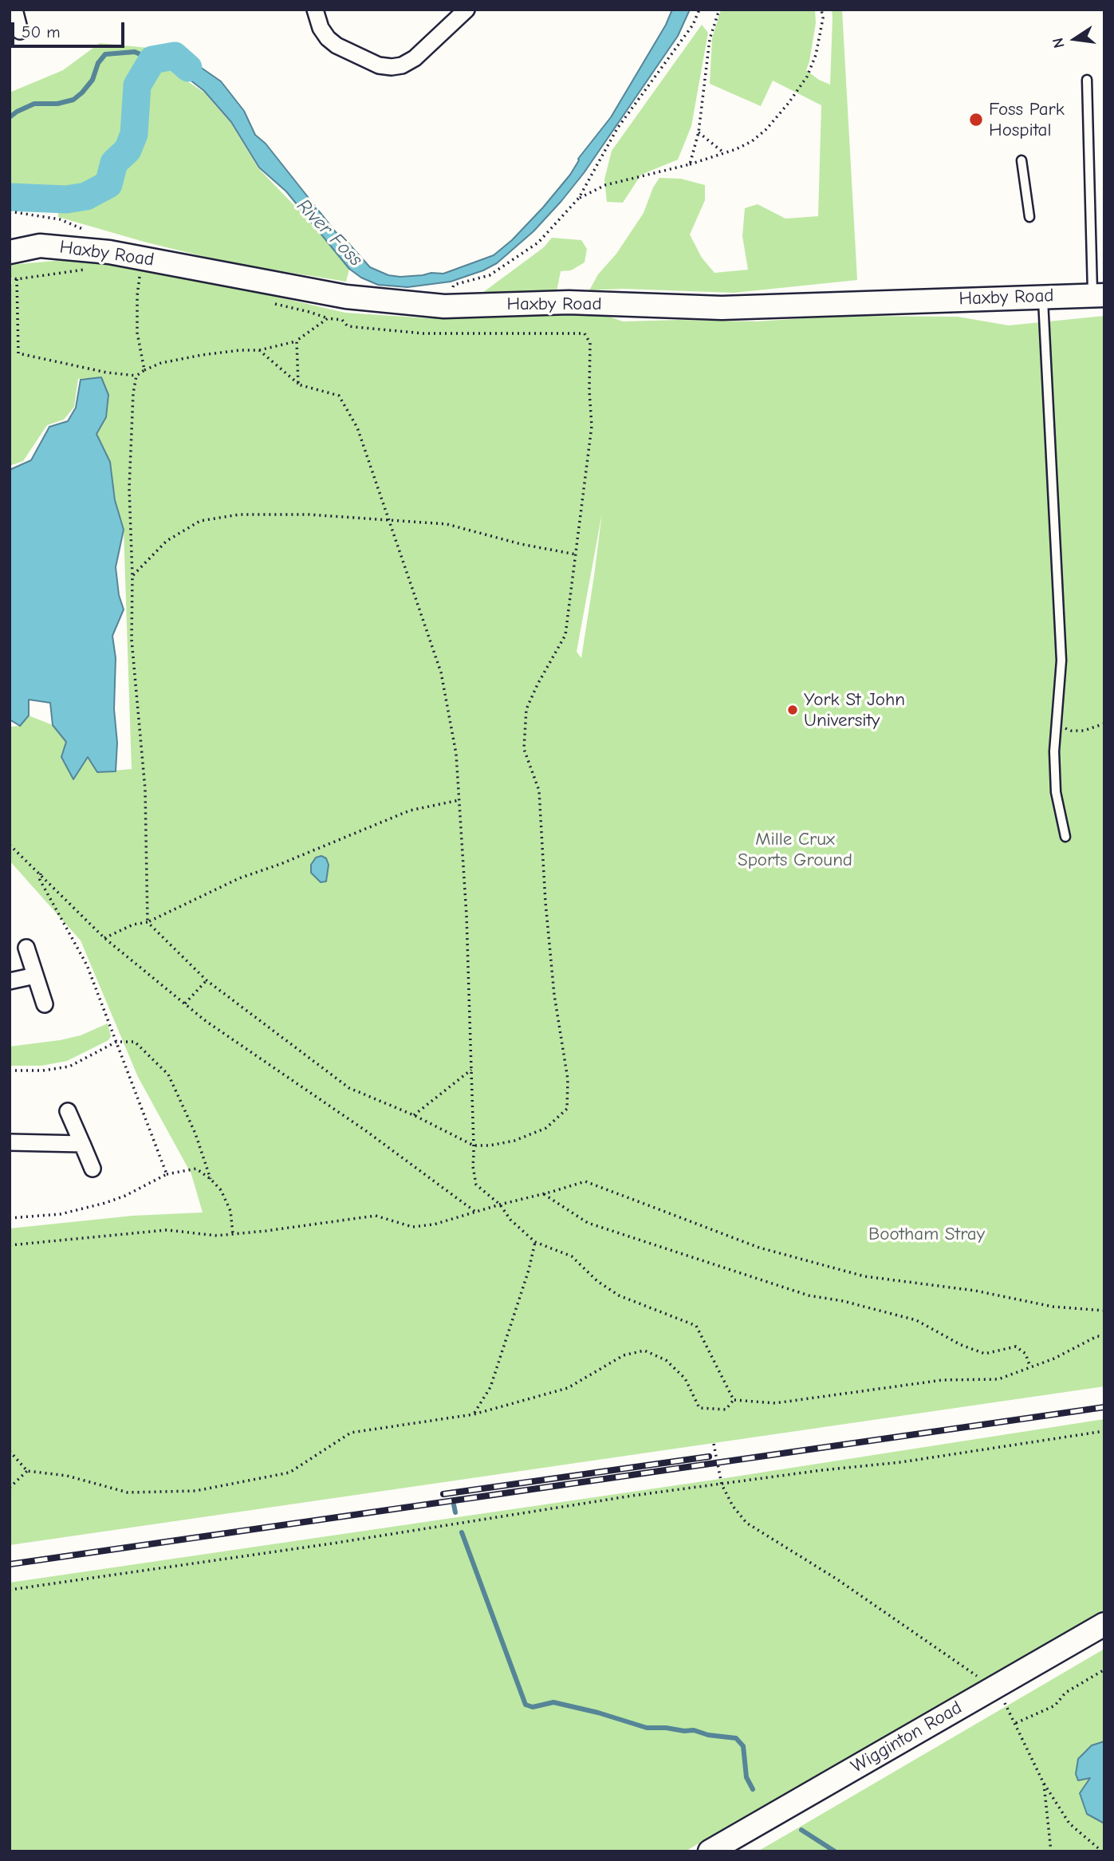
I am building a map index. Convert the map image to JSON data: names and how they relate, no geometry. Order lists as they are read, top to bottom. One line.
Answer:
{"streets":{"street":["Haxby Road","Wigginton Road"]},"water":["River Foss"],"parks":["Mille Crux Sports Ground","Bootham Stray"],"places":["Foss Park Hospital","York St John University"],"scale_bar":"50 m","north":"left"}
